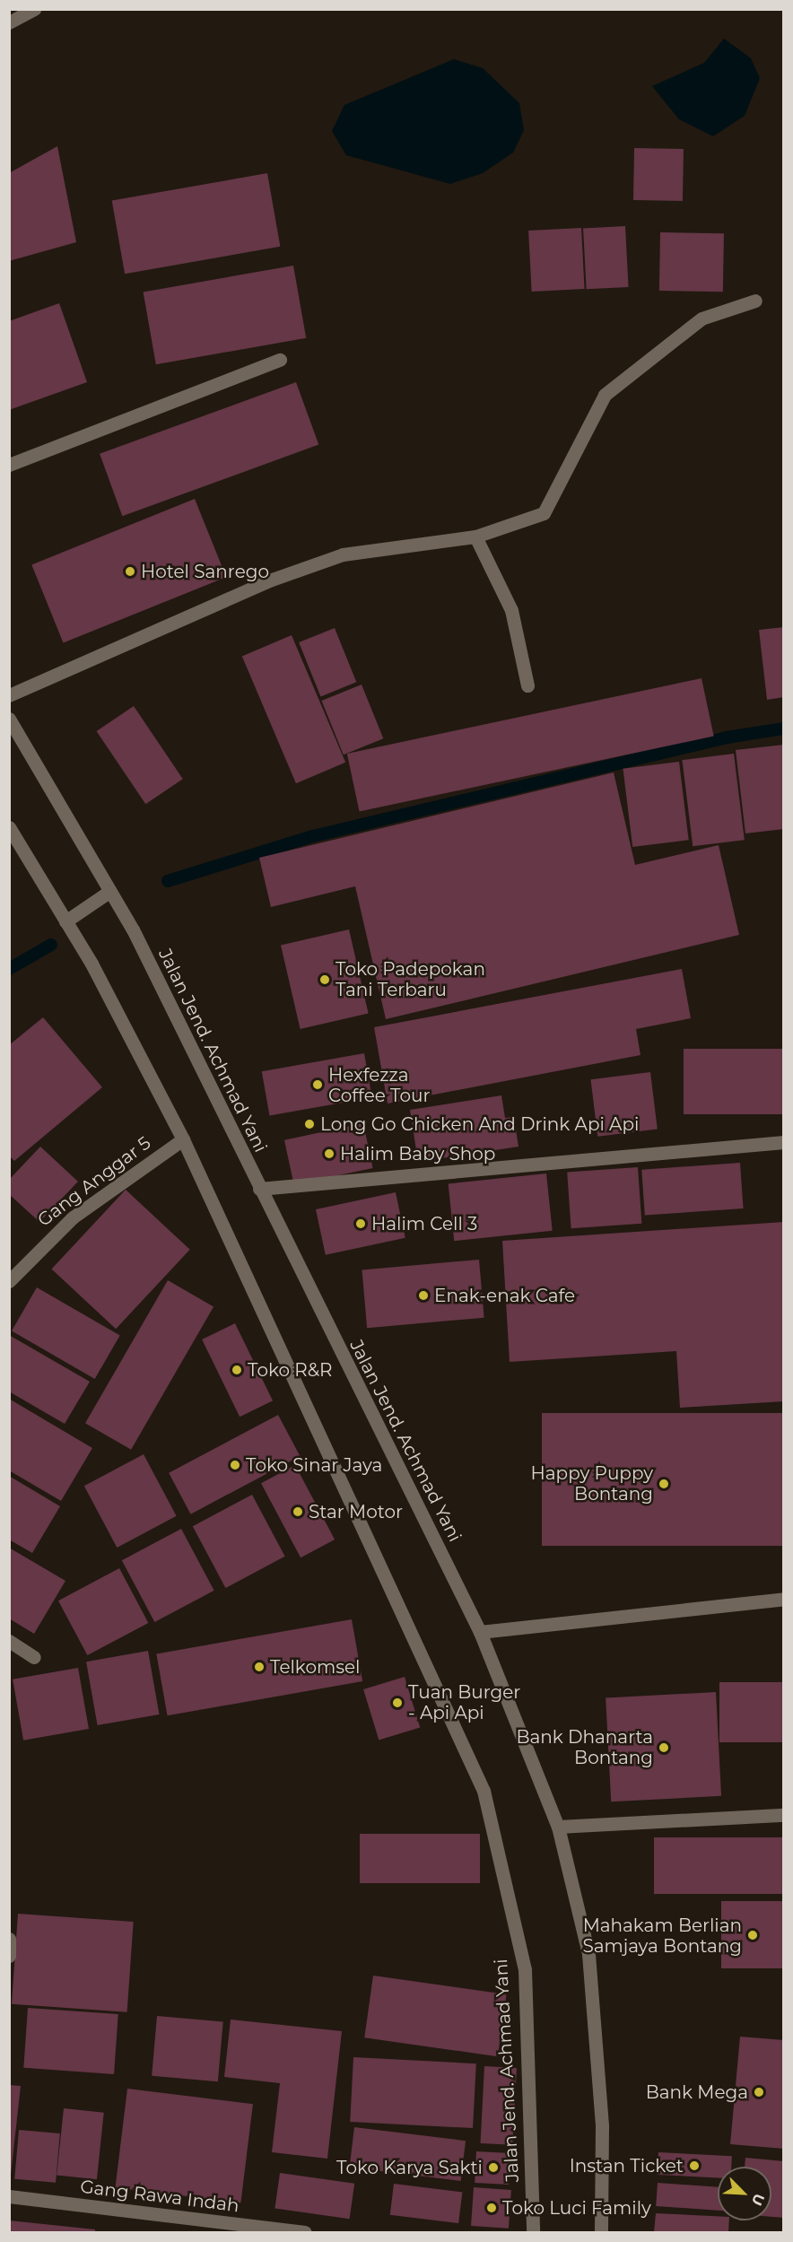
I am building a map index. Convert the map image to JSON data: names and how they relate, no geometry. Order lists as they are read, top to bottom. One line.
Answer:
{"streets":{"street":["Jalan Jend. Achmad Yani","Gang Anggar 5","Gang Rawa Indah"]},"crossings":[["Jalan Jend. Achmad Yani","Gang Anggar 5"]],"places":["Hotel Sanrego","Toko Padepokan Tani Terbaru","Hexfezza Coffee Tour","Long Go Chicken And Drink Api Api","Halim Baby Shop","Halim Cell 3","Enak-enak Cafe","Toko R&R","Toko Sinar Jaya","Happy Puppy Bontang","Star Motor","Telkomsel","Tuan Burger - Api Api","Bank Dhanarta Bontang","Mahakam Berlian Samjaya Bontang","Bank Mega","Instan Ticket","Toko Karya Sakti","Toko Luci Family"],"north":"bottom right"}
